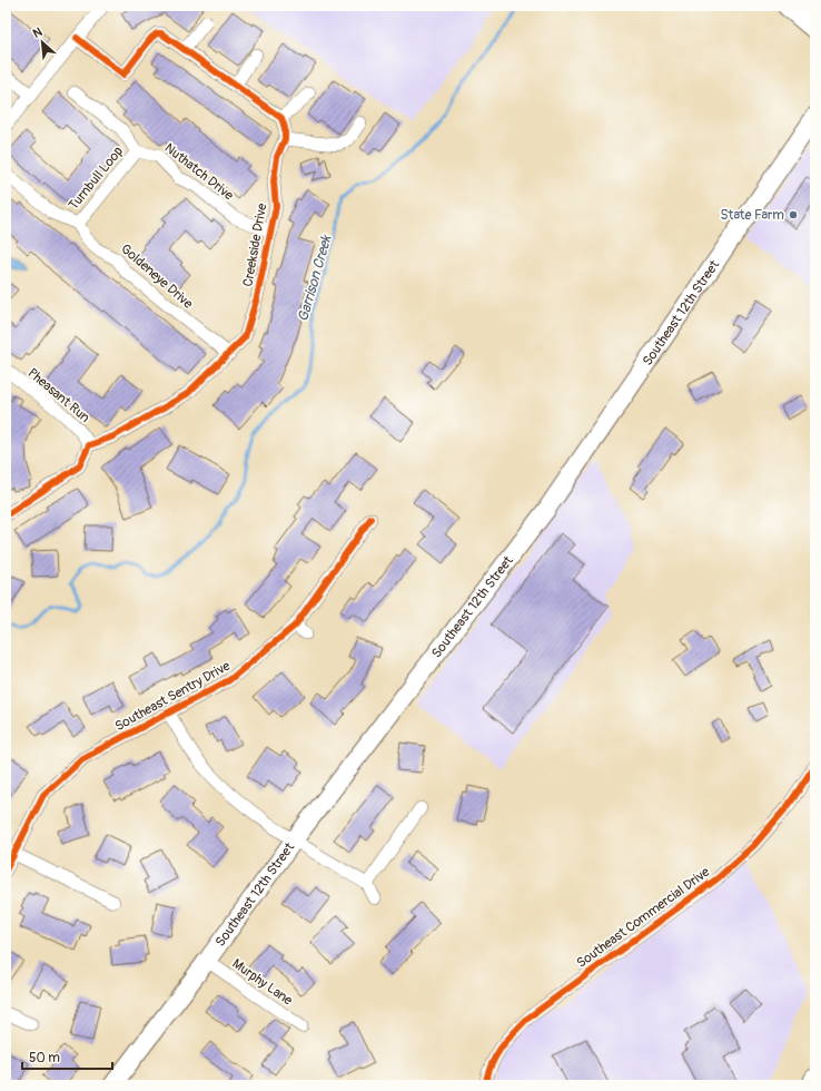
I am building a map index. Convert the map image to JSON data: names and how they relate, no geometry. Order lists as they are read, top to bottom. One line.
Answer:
{"streets":{"main road":["Southeast 12th Street"],"street":["Nuthatch Drive","Turnbull Loop","Creekside Drive","Goldeneye Drive","Pheasant Run","Southeast Sentry Drive","Southeast Commercial Drive","Murphy Lane"]},"crossings":[["Nuthatch Drive","Turnbull Loop"],["Nuthatch Drive","Creekside Drive"],["Turnbull Loop","Goldeneye Drive"],["Creekside Drive","Goldeneye Drive"],["Creekside Drive","Pheasant Run"],["Southeast 12th Street","Murphy Lane"]],"water":["Garrison Creek"],"places":["State Farm"],"scale_bar":"50 m","north":"top left"}
